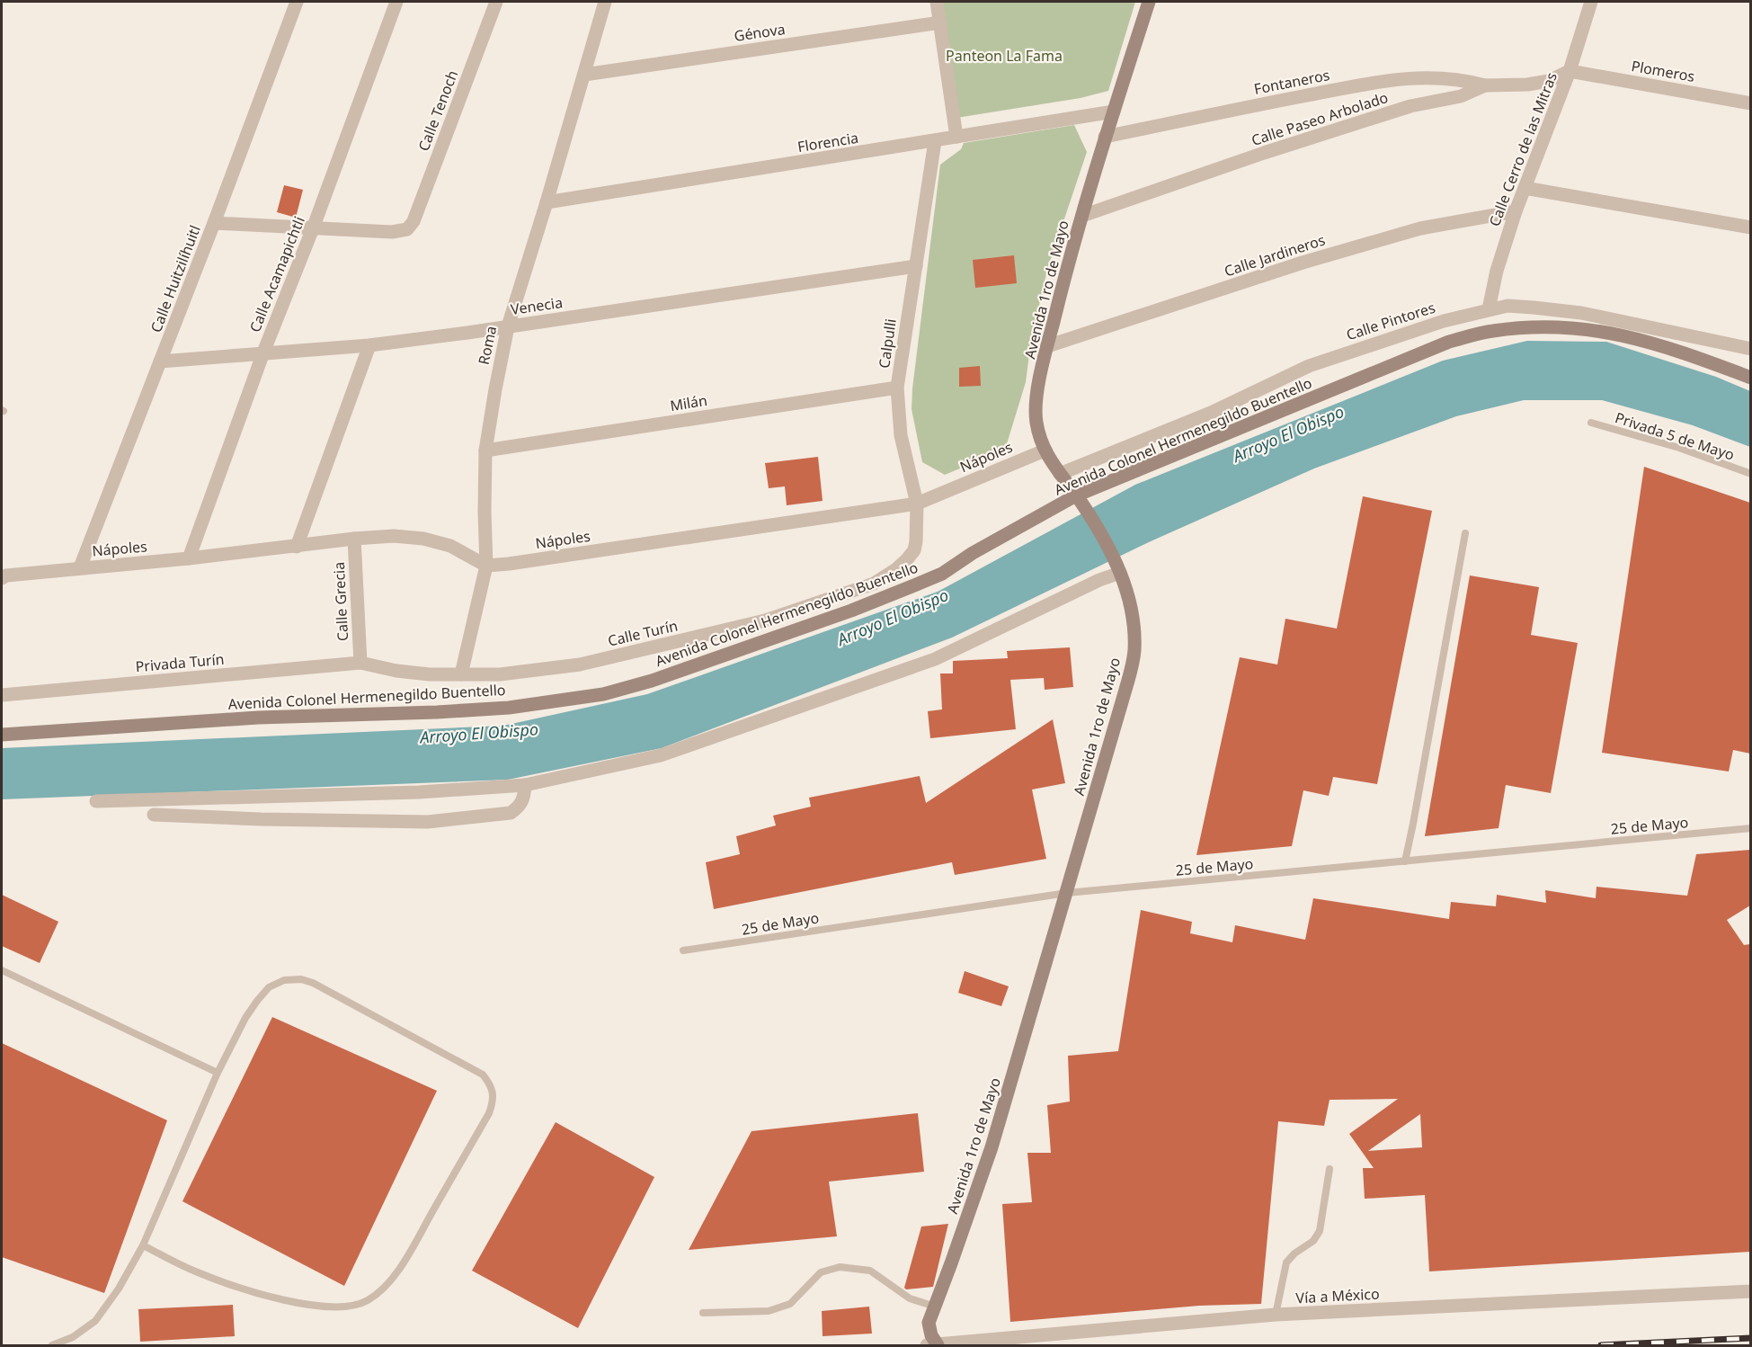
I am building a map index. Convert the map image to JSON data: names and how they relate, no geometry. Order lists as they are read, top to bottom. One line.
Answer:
{"streets":{"street":["Génova","Plomeros","Fontaneros","Calle Tenoch","Calle Paseo Arbolado","Florencia","Calle Cerro de las Mitras","Calle Jardineros","Calle Acamapichtli","Calle Huitzilíhuitl","Avenida 1ro de Mayo","Venecia","Calle Pintores","Calpulli","Roma","Milán","Avenida Colonel Hermenegildo Buentello","Nápoles","Calle Grecia","Calle Turín","Privada Turín","Vía a México"],"lane":["Privada 5 de Mayo","25 de Mayo"]},"crossings":[["Génova","Roma"],["Plomeros","Calle Paseo Arbolado"],["Plomeros","Calle Cerro de las Mitras"],["Fontaneros","Calle Paseo Arbolado"],["Fontaneros","Avenida 1ro de Mayo"],["Calle Tenoch","Calle Acamapichtli"],["Calle Paseo Arbolado","Calle Cerro de las Mitras"],["Calle Paseo Arbolado","Avenida 1ro de Mayo"],["Florencia","Avenida 1ro de Mayo"],["Florencia","Calpulli"],["Florencia","Roma"],["Calle Cerro de las Mitras","Calle Jardineros"],["Calle Cerro de las Mitras","Calle Pintores"],["Calle Jardineros","Avenida 1ro de Mayo"],["Calle Acamapichtli","Venecia"],["Calle Acamapichtli","Nápoles"],["Calle Huitzilíhuitl","Venecia"],["Calle Huitzilíhuitl","Nápoles"],["Avenida 1ro de Mayo","Calle Pintores"],["Avenida 1ro de Mayo","Avenida Colonel Hermenegildo Buentello"],["Avenida 1ro de Mayo","Nápoles"],["Avenida 1ro de Mayo","25 de Mayo"],["Avenida 1ro de Mayo","Vía a México"],["Venecia","Calpulli"],["Venecia","Roma"],["Calpulli","Milán"],["Calpulli","Nápoles"],["Calpulli","Calle Turín"],["Roma","Milán"],["Roma","Nápoles"],["Roma","Calle Turín"],["Nápoles","Calle Grecia"],["Calle Grecia","Calle Turín"],["Calle Grecia","Privada Turín"],["Calle Turín","Privada Turín"]],"water":["Arroyo El Obispo"],"parks":["Panteon La Fama"]}
